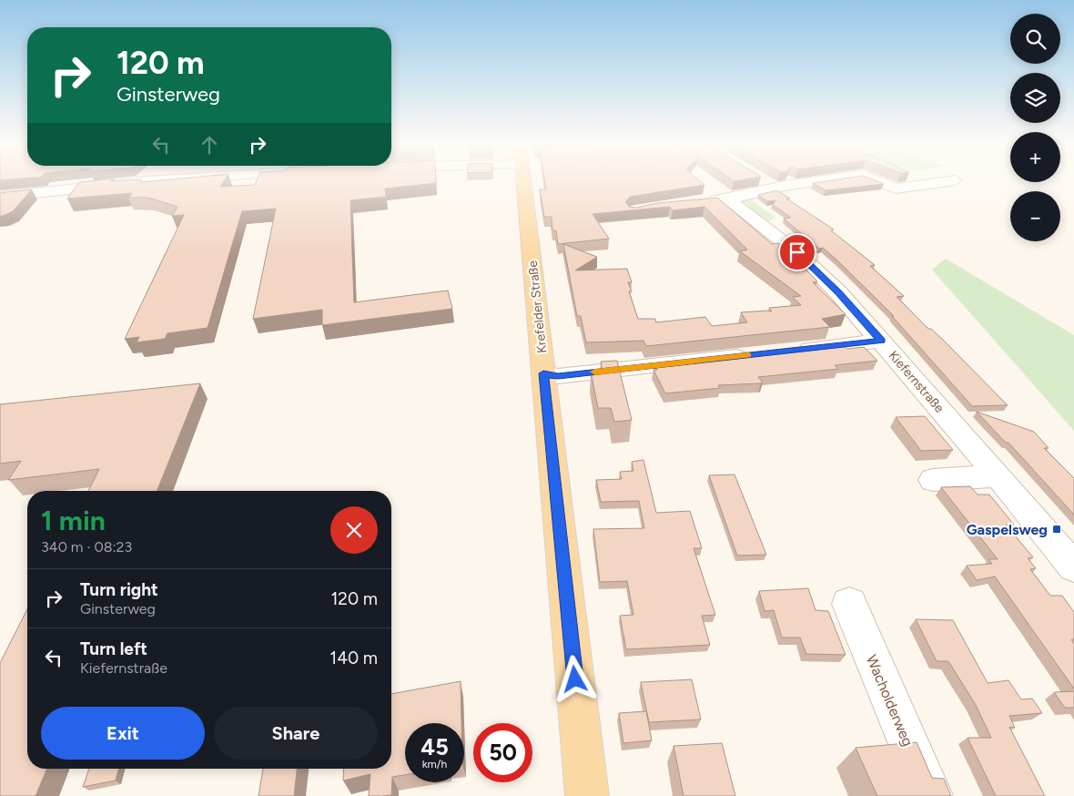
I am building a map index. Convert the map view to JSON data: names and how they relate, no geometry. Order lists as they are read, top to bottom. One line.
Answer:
{"streets":{"main road":["Krefelder Straße"],"street":["Kiefernstraße","Wacholderweg"]},"places":{"transit":["Gaspelsweg"]},"page":{"map_buttons":["+","−"],"turn":["120 m","Ginsterweg"],"heading":["1 min","340 m · 08:23"],"list":[{"name":"Turn right","note":"Ginsterweg","value":"120 m"},{"name":"Turn left","note":"Kiefernstraße","value":"140 m"}],"buttons":["Exit","Share"],"speed":"45 km/h","limit":"50"}}
